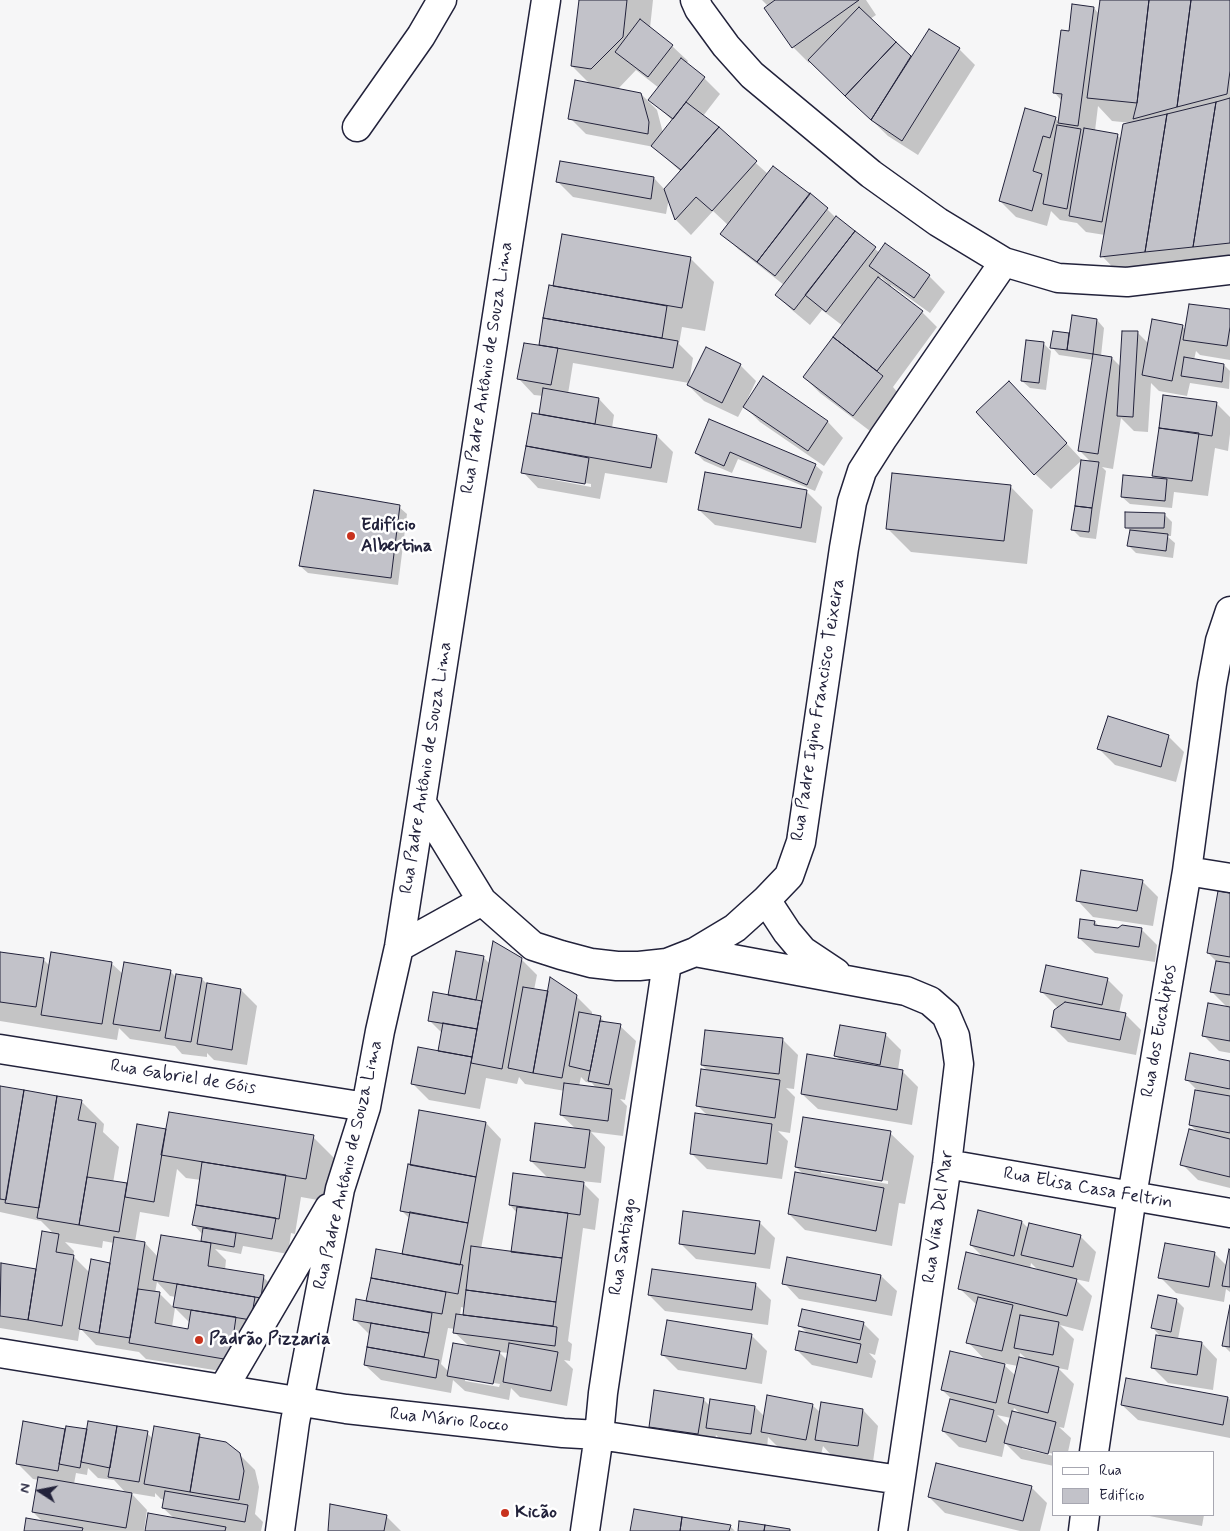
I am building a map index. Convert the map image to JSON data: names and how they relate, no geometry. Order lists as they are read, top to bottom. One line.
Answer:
{"streets":{"street":["Rua Padre Antônio de Souza Lima","Rua Padre Igino Francisco Teixeira","Rua dos Eucaliptos","Rua Gabriel de Góis","Rua Elisa Casa Feltrin","Rua Viña Del Mar","Rua Santiago","Rua Mário Rocco"]},"crossings":[["Rua Padre Antônio de Souza Lima","Rua Padre Igino Francisco Teixeira"],["Rua Padre Antônio de Souza Lima","Rua Gabriel de Góis"],["Rua Padre Antônio de Souza Lima","Rua Mário Rocco"],["Rua Padre Igino Francisco Teixeira","Rua Viña Del Mar"],["Rua Padre Igino Francisco Teixeira","Rua Santiago"],["Rua dos Eucaliptos","Rua Elisa Casa Feltrin"],["Rua Elisa Casa Feltrin","Rua Viña Del Mar"],["Rua Viña Del Mar","Rua Mário Rocco"],["Rua Santiago","Rua Mário Rocco"]],"places":["Edifício Albertina","Padrão Pizzaria","Kicão"],"legend":["Rua","Edifício"],"north":"left"}
